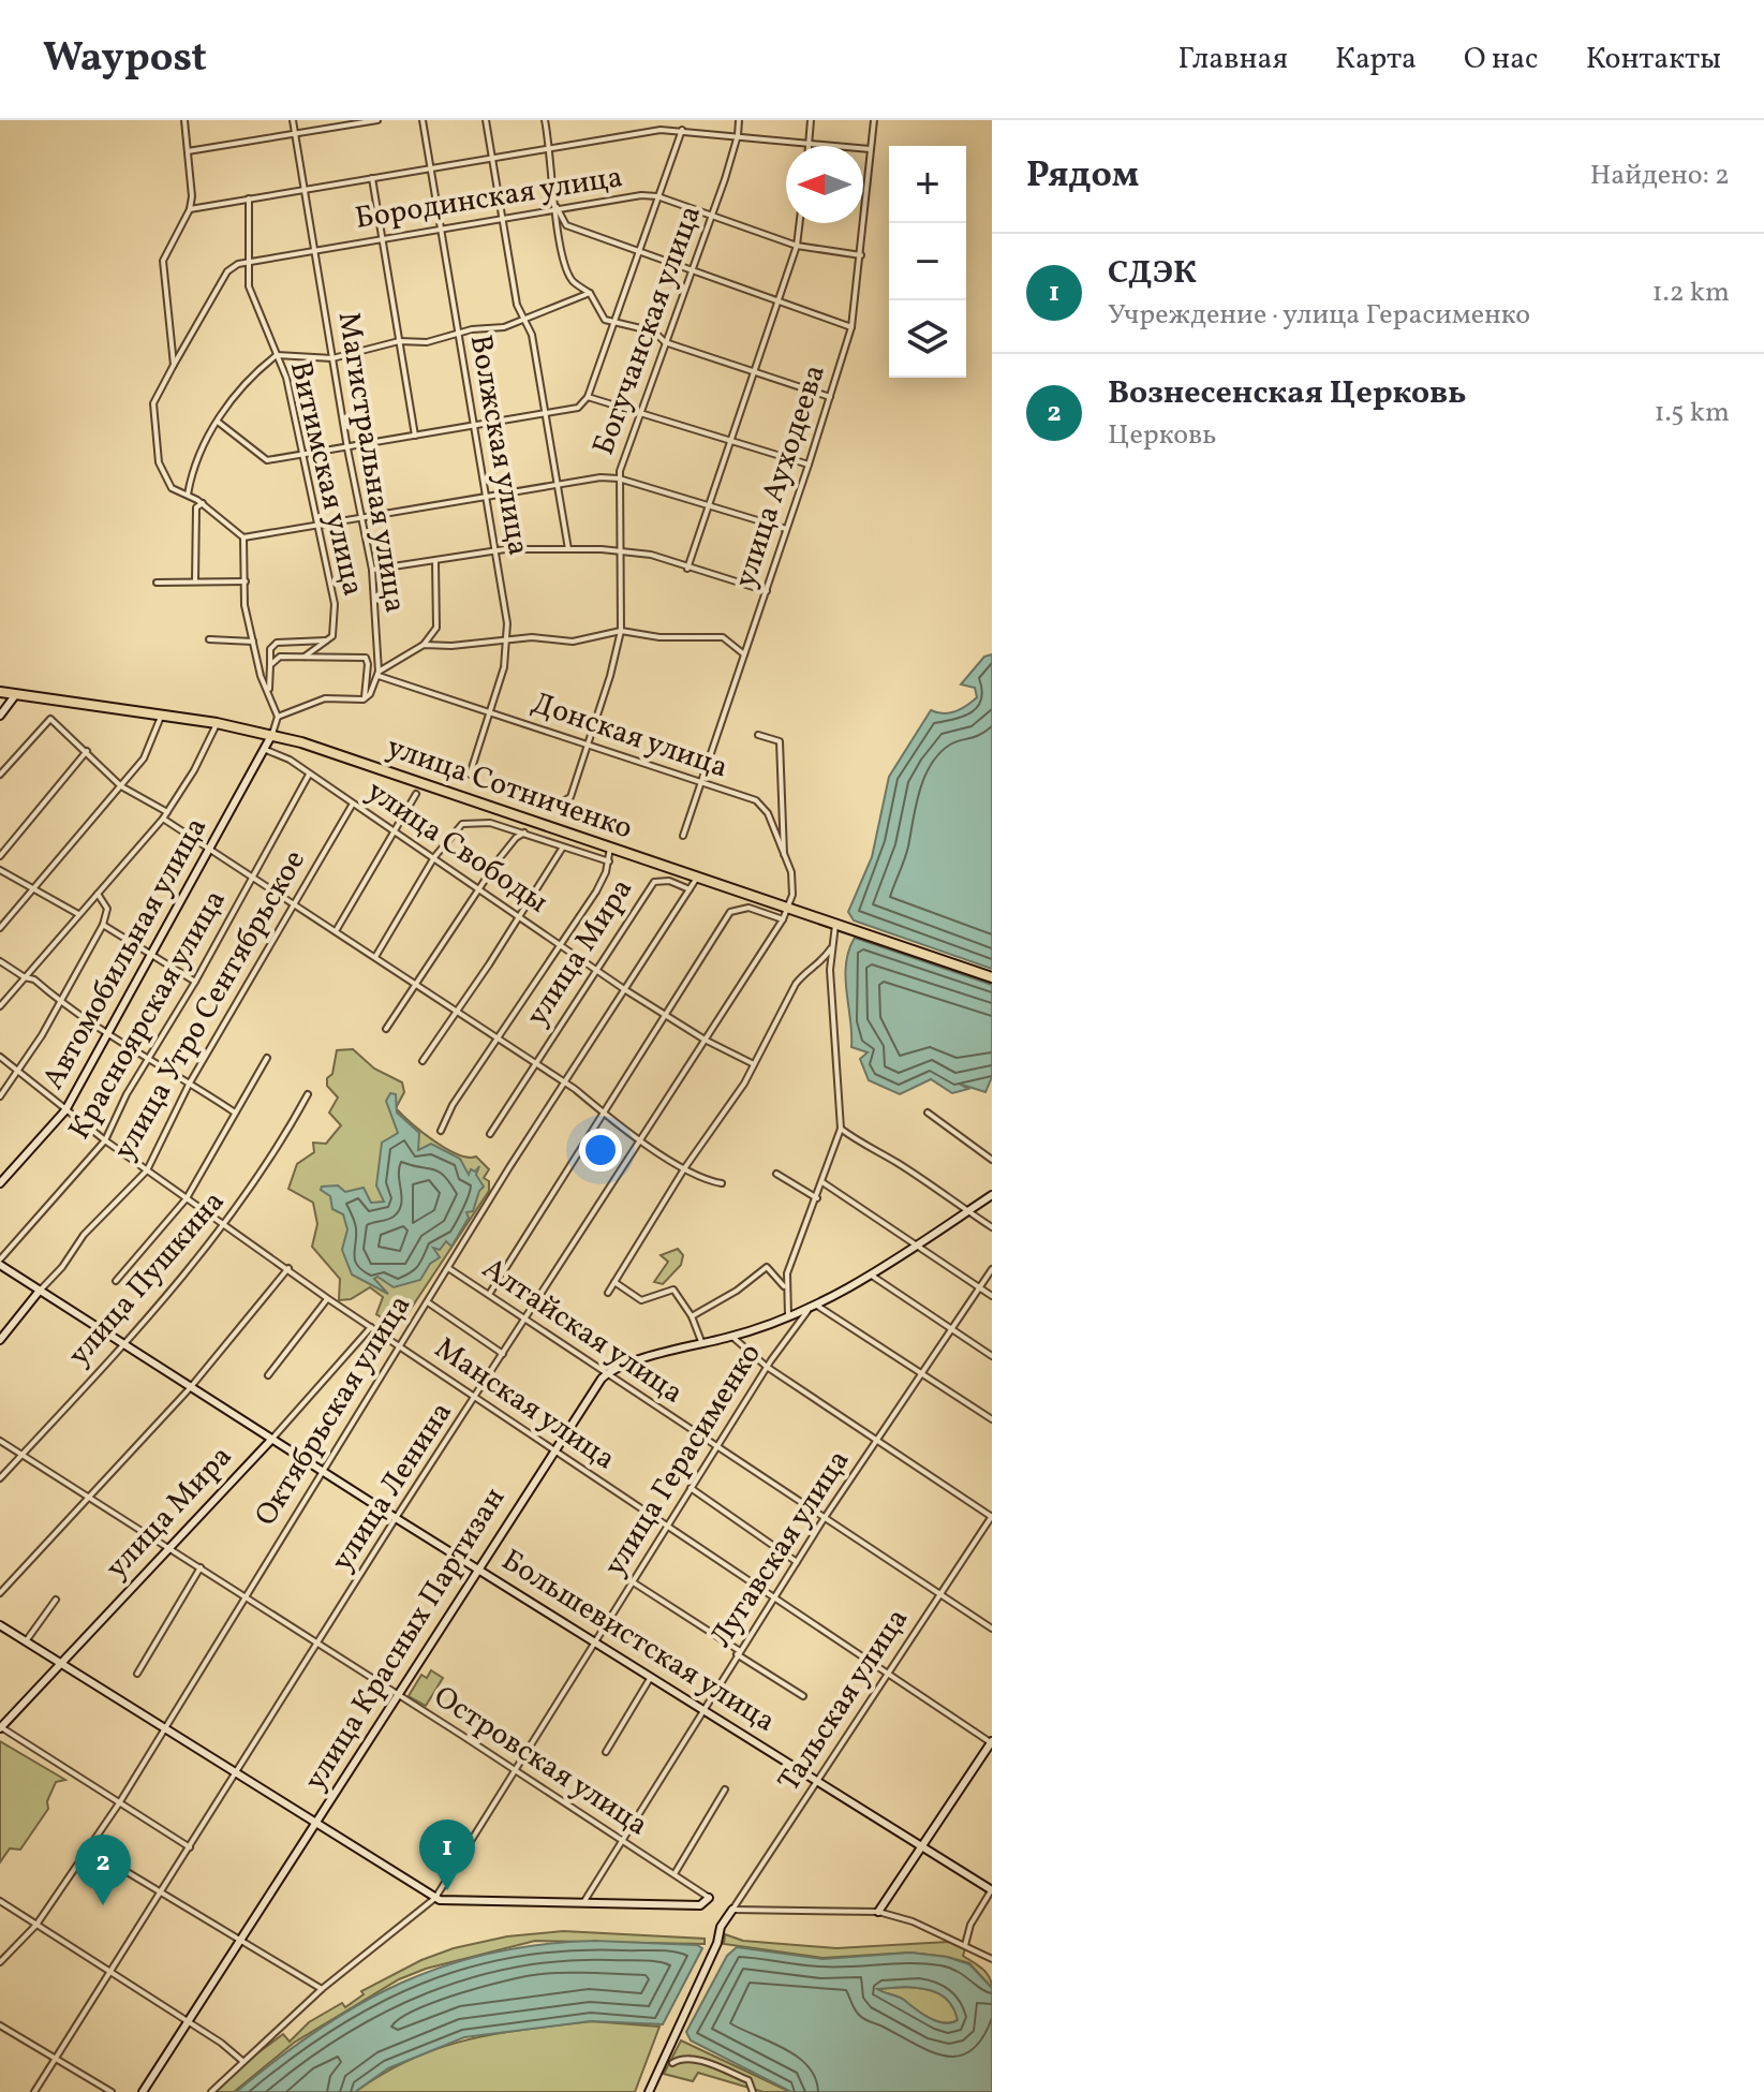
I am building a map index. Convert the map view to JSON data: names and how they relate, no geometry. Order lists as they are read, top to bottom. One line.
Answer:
{"streets":{"main road":["улица Сотниченко","улица Мира","Автомобильная улица","улица Утро Сентябрьское","улица Красных Партизан","Большевистская улица"],"street":["Бородинская улица","Богучанская улица","Волжская улица","Магистральная улица","улица Ауходеева","Витимская улица","Донская улица","улица Свободы","Красноярская улица","улица Пушкина","Алтайская улица","Манская улица","Октябрьская улица","улица Герасименко","улица Ленина","Лугавская улица","Тальская улица","Островская улица"]},"crossings":[["Бородинская улица","Богучанская улица"],["Бородинская улица","Волжская улица"],["Бородинская улица","Магистральная улица"],["Бородинская улица","улица Ауходеева"],["Бородинская улица","Витимская улица"],["Богучанская улица","Донская улица"],["Волжская улица","Донская улица"],["Магистральная улица","Донская улица"],["улица Ауходеева","Донская улица"],["Донская улица","улица Сотниченко"],["Донская улица","улица Ленина"],["улица Сотниченко","Автомобильная улица"],["улица Сотниченко","Октябрьская улица"],["улица Сотниченко","улица Ленина"],["улица Свободы","улица Мира"],["улица Свободы","Автомобильная улица"],["улица Свободы","улица Утро Сентябрьское"],["улица Свободы","Красноярская улица"],["улица Свободы","Октябрьская улица"],["улица Свободы","улица Ленина"],["улица Мира","Манская улица"],["улица Мира","Октябрьская улица"],["улица Мира","Большевистская улица"],["улица Мира","Островская улица"],["Автомобильная улица","Манская улица"],["улица Утро Сентябрьское","Манская улица"],["улица Утро Сентябрьское","Большевистская улица"],["Красноярская улица","Манская улица"],["Красноярская улица","Большевистская улица"],["улица Пушкина","Манская улица"],["улица Пушкина","Большевистская улица"],["улица Пушкина","Островская улица"],["Алтайская улица","Октябрьская улица"],["Алтайская улица","улица Герасименко"],["Алтайская улица","улица Ленина"],["Алтайская улица","Лугавская улица"],["Алтайская улица","улица Красных Партизан"],["Алтайская улица","Тальская улица"],["Манская улица","Октябрьская улица"],["Манская улица","улица Герасименко"],["Манская улица","улица Ленина"],["Манская улица","Лугавская улица"],["Манская улица","улица Красных Партизан"],["Манская улица","Тальская улица"],["Октябрьская улица","Большевистская улица"],["Октябрьская улица","Островская улица"],["улица Герасименко","Большевистская улица"],["улица Герасименко","Островская улица"],["улица Ленина","Большевистская улица"],["улица Ленина","Островская улица"],["Лугавская улица","Большевистская улица"],["Лугавская улица","Островская улица"],["улица Красных Партизан","Большевистская улица"],["улица Красных Партизан","Островская улица"],["Большевистская улица","Тальская улица"]],"north":"left","page":{"header":"Waypost","nav":["Главная","Карта","О нас","Контакты"],"heading":["Рядом","Найдено: 2"],"map_buttons":["+","−"],"list":[{"mark":"1","name":"СДЭК","note":"Учреждение · улица Герасименко","value":"1.2 km"},{"mark":"2","name":"Вознесенская Церковь","note":"Церковь","value":"1.5 km"}],"pins":["1","2"]}}
